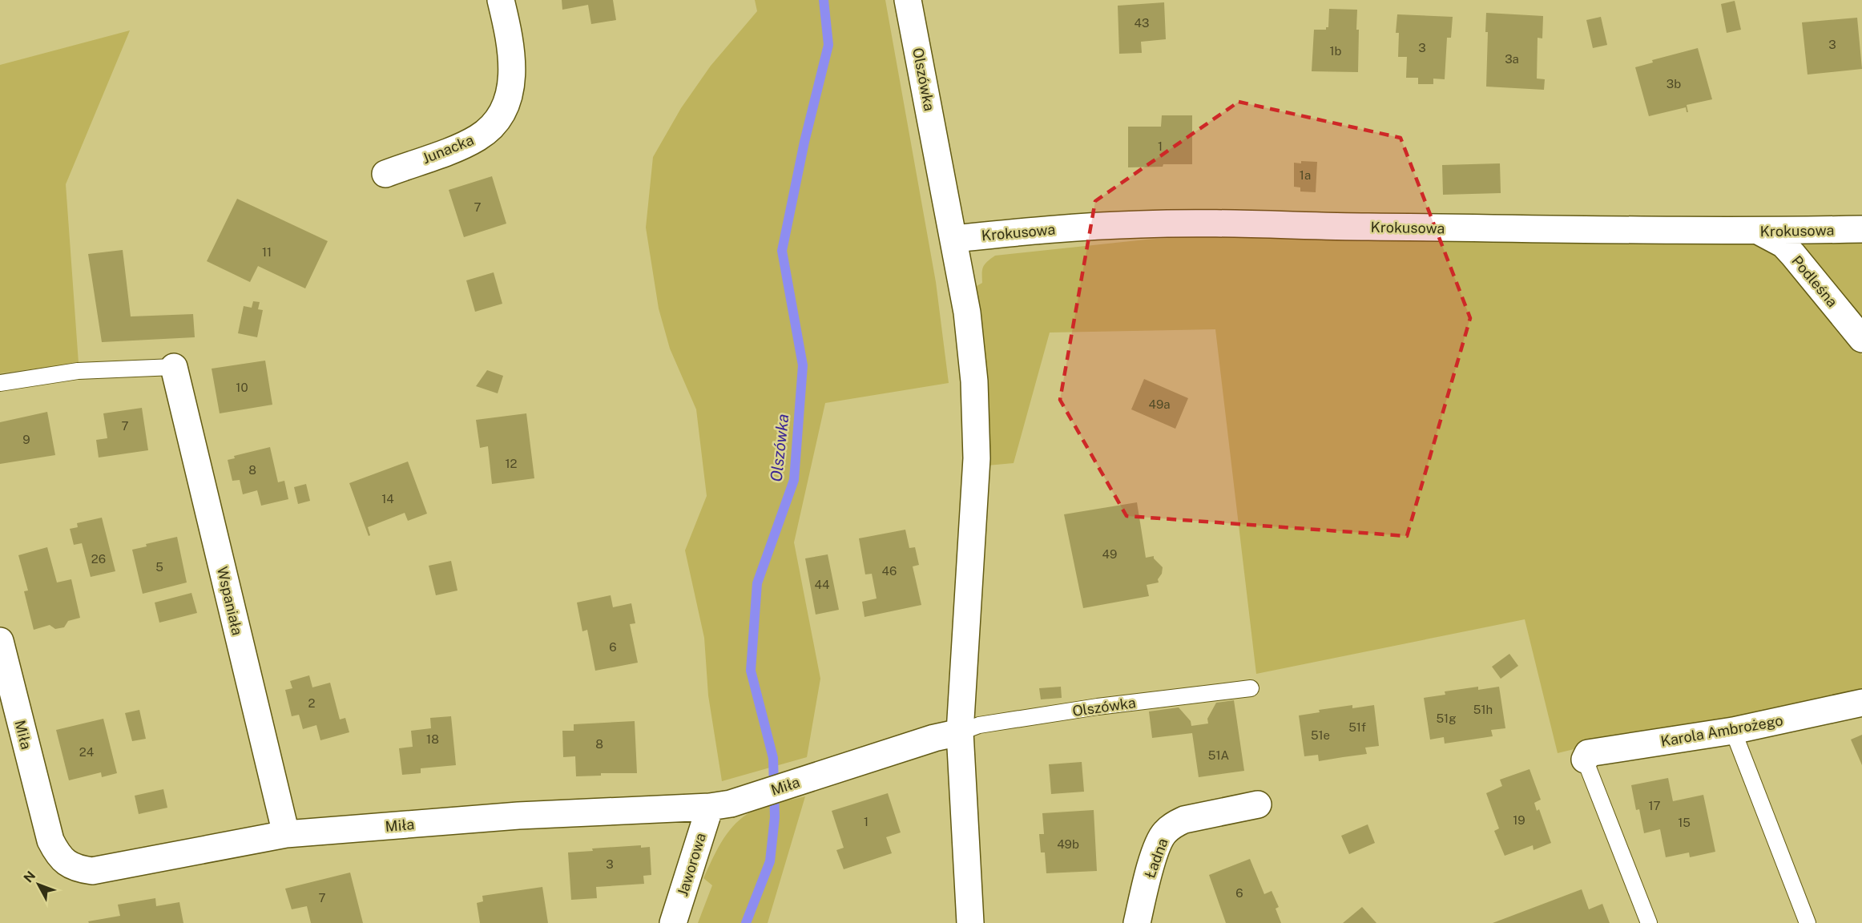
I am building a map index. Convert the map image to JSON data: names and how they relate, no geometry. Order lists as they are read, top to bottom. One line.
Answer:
{"streets":{"street":["Olszówka","Junacka","Krokusowa","Podleśna","Wspaniała","Karola Ambrożego","Miła","Ładna","Jaworowa"]},"crossings":[["Olszówka","Krokusowa"],["Olszówka","Miła"],["Krokusowa","Podleśna"],["Wspaniała","Miła"],["Miła","Jaworowa"]],"water":["Olszówka"],"house_numbers":["43","3","3","1b","3a","3b","1","1a","7","11","10","49a","7","9","12","8","14","49","26","5","46","44","6","2","51h","51g","51f","51e","18","8","24","51A","17","19","1","15","49b","3","6","7"],"north":"top left"}
